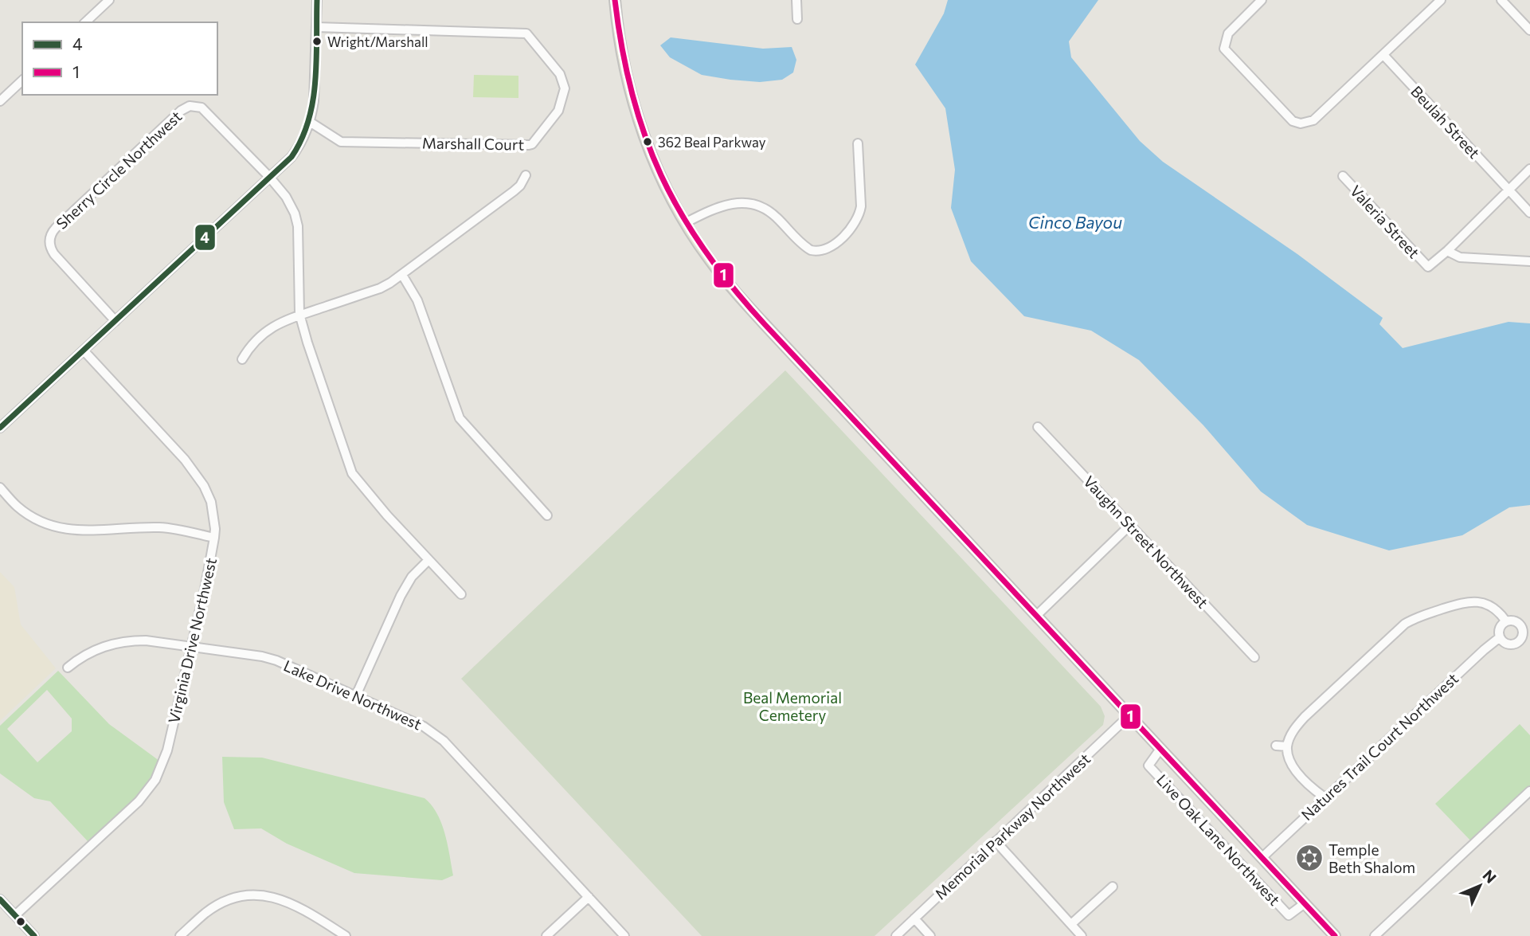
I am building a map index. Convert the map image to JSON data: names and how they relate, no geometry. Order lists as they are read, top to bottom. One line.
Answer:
{"streets":{"street":["Beulah Street","Marshall Court","Sherry Circle Northwest","Valeria Street","Vaughn Street Northwest","Virginia Drive Northwest","Lake Drive Northwest","Natures Trail Court Northwest","Memorial Parkway Northwest","Live Oak Lane Northwest"]},"crossings":[["Virginia Drive Northwest","Lake Drive Northwest"]],"water":["Cinco Bayou"],"parks":["Beal Memorial Cemetery"],"places":{"other":["Wright/Marshall","362 Beal Parkway"],"synagogue":["Temple Beth Shalom"]},"lines":["transit line 4","transit line 1"],"legend":["4","1"],"north":"top right"}
